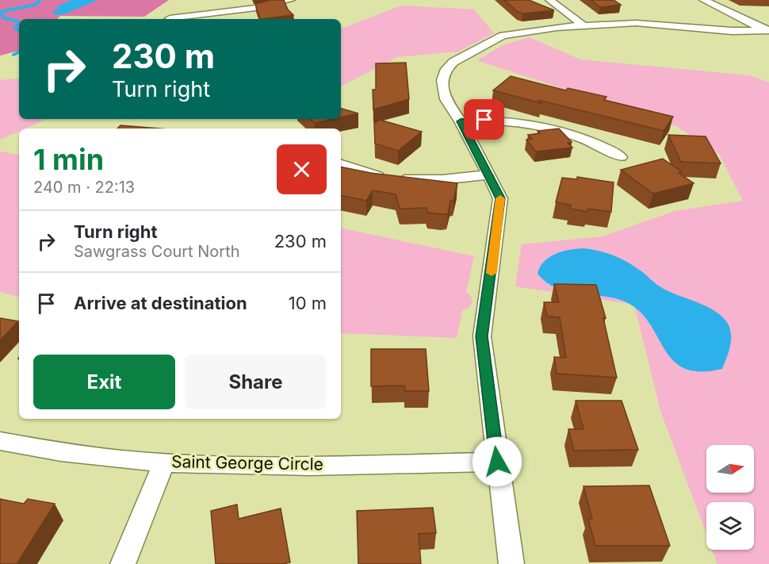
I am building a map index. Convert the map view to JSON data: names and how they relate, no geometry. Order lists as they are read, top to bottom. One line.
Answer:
{"streets":{"street":["Saint George Circle"]},"north":"right","page":{"turn":["230 m","Turn right"],"heading":["1 min","240 m · 22:13"],"list":[{"name":"Turn right","note":"Sawgrass Court North","value":"230 m"},{"name":"Arrive at destination","value":"10 m"}],"buttons":["Exit","Share"]}}
